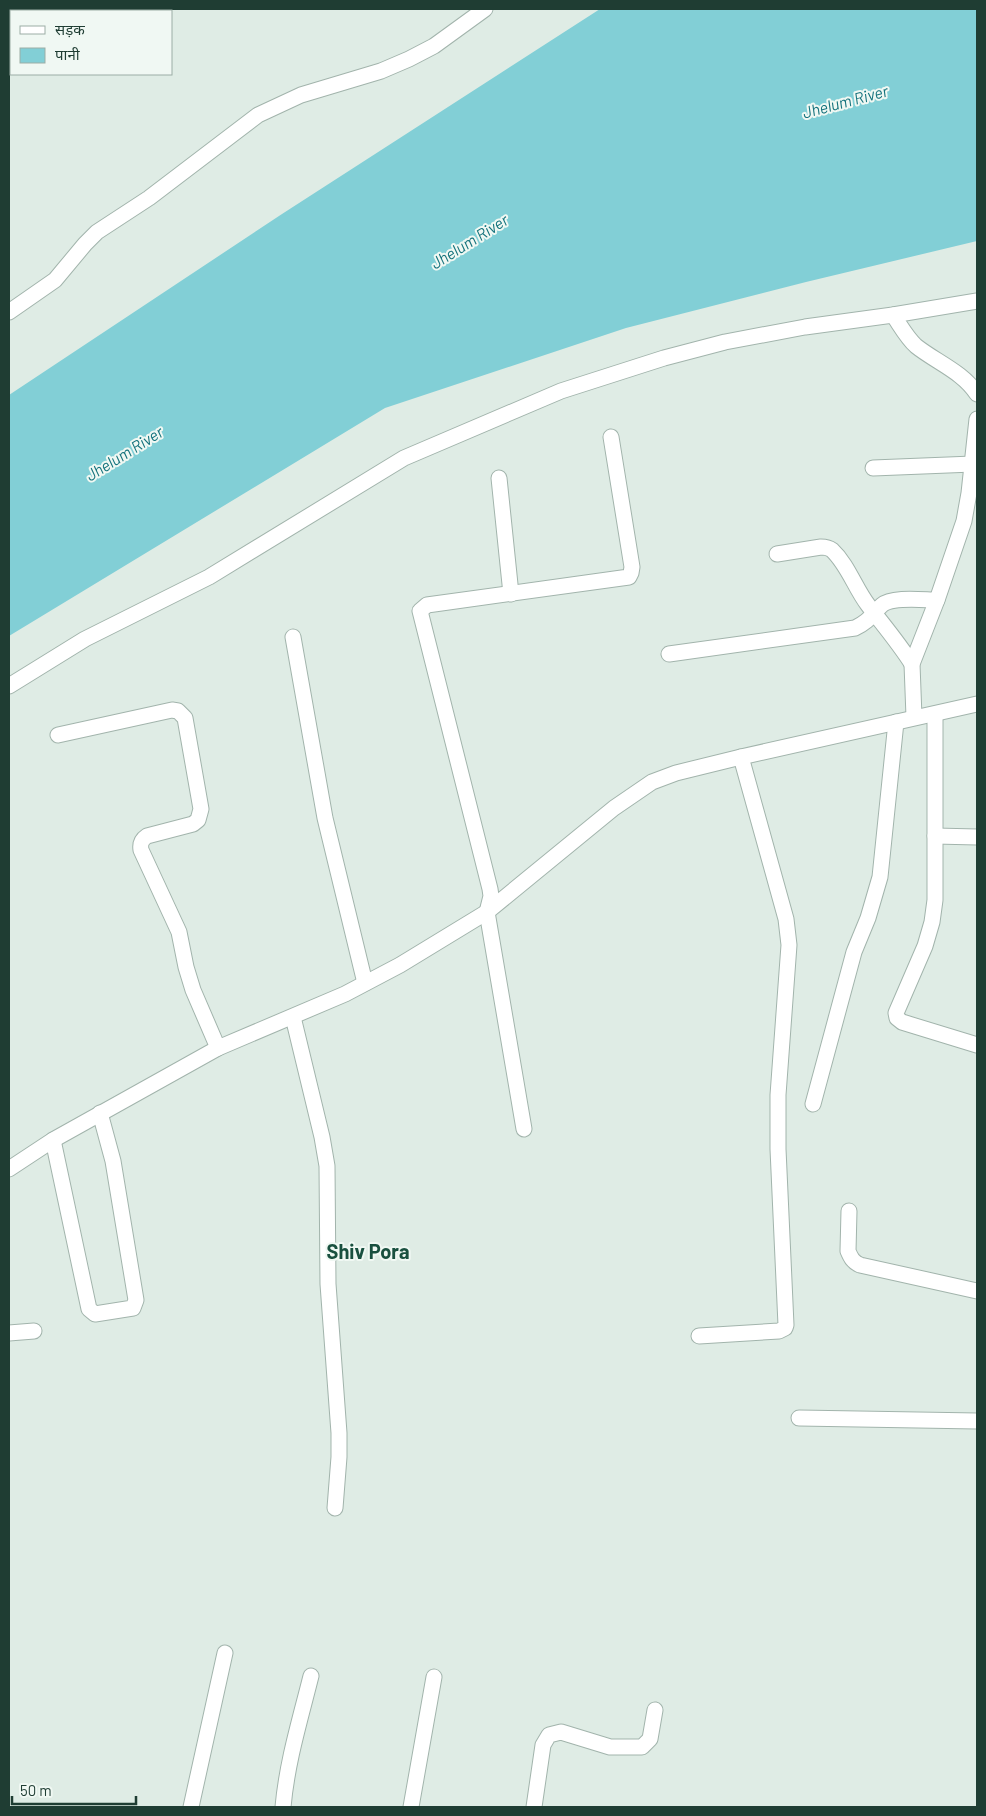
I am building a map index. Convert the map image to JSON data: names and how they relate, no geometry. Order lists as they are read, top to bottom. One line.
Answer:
{"districts":["Shiv Pora"],"water":["Jhelum River"],"legend":["सड़क","पानी"],"scale_bar":"50 m"}
